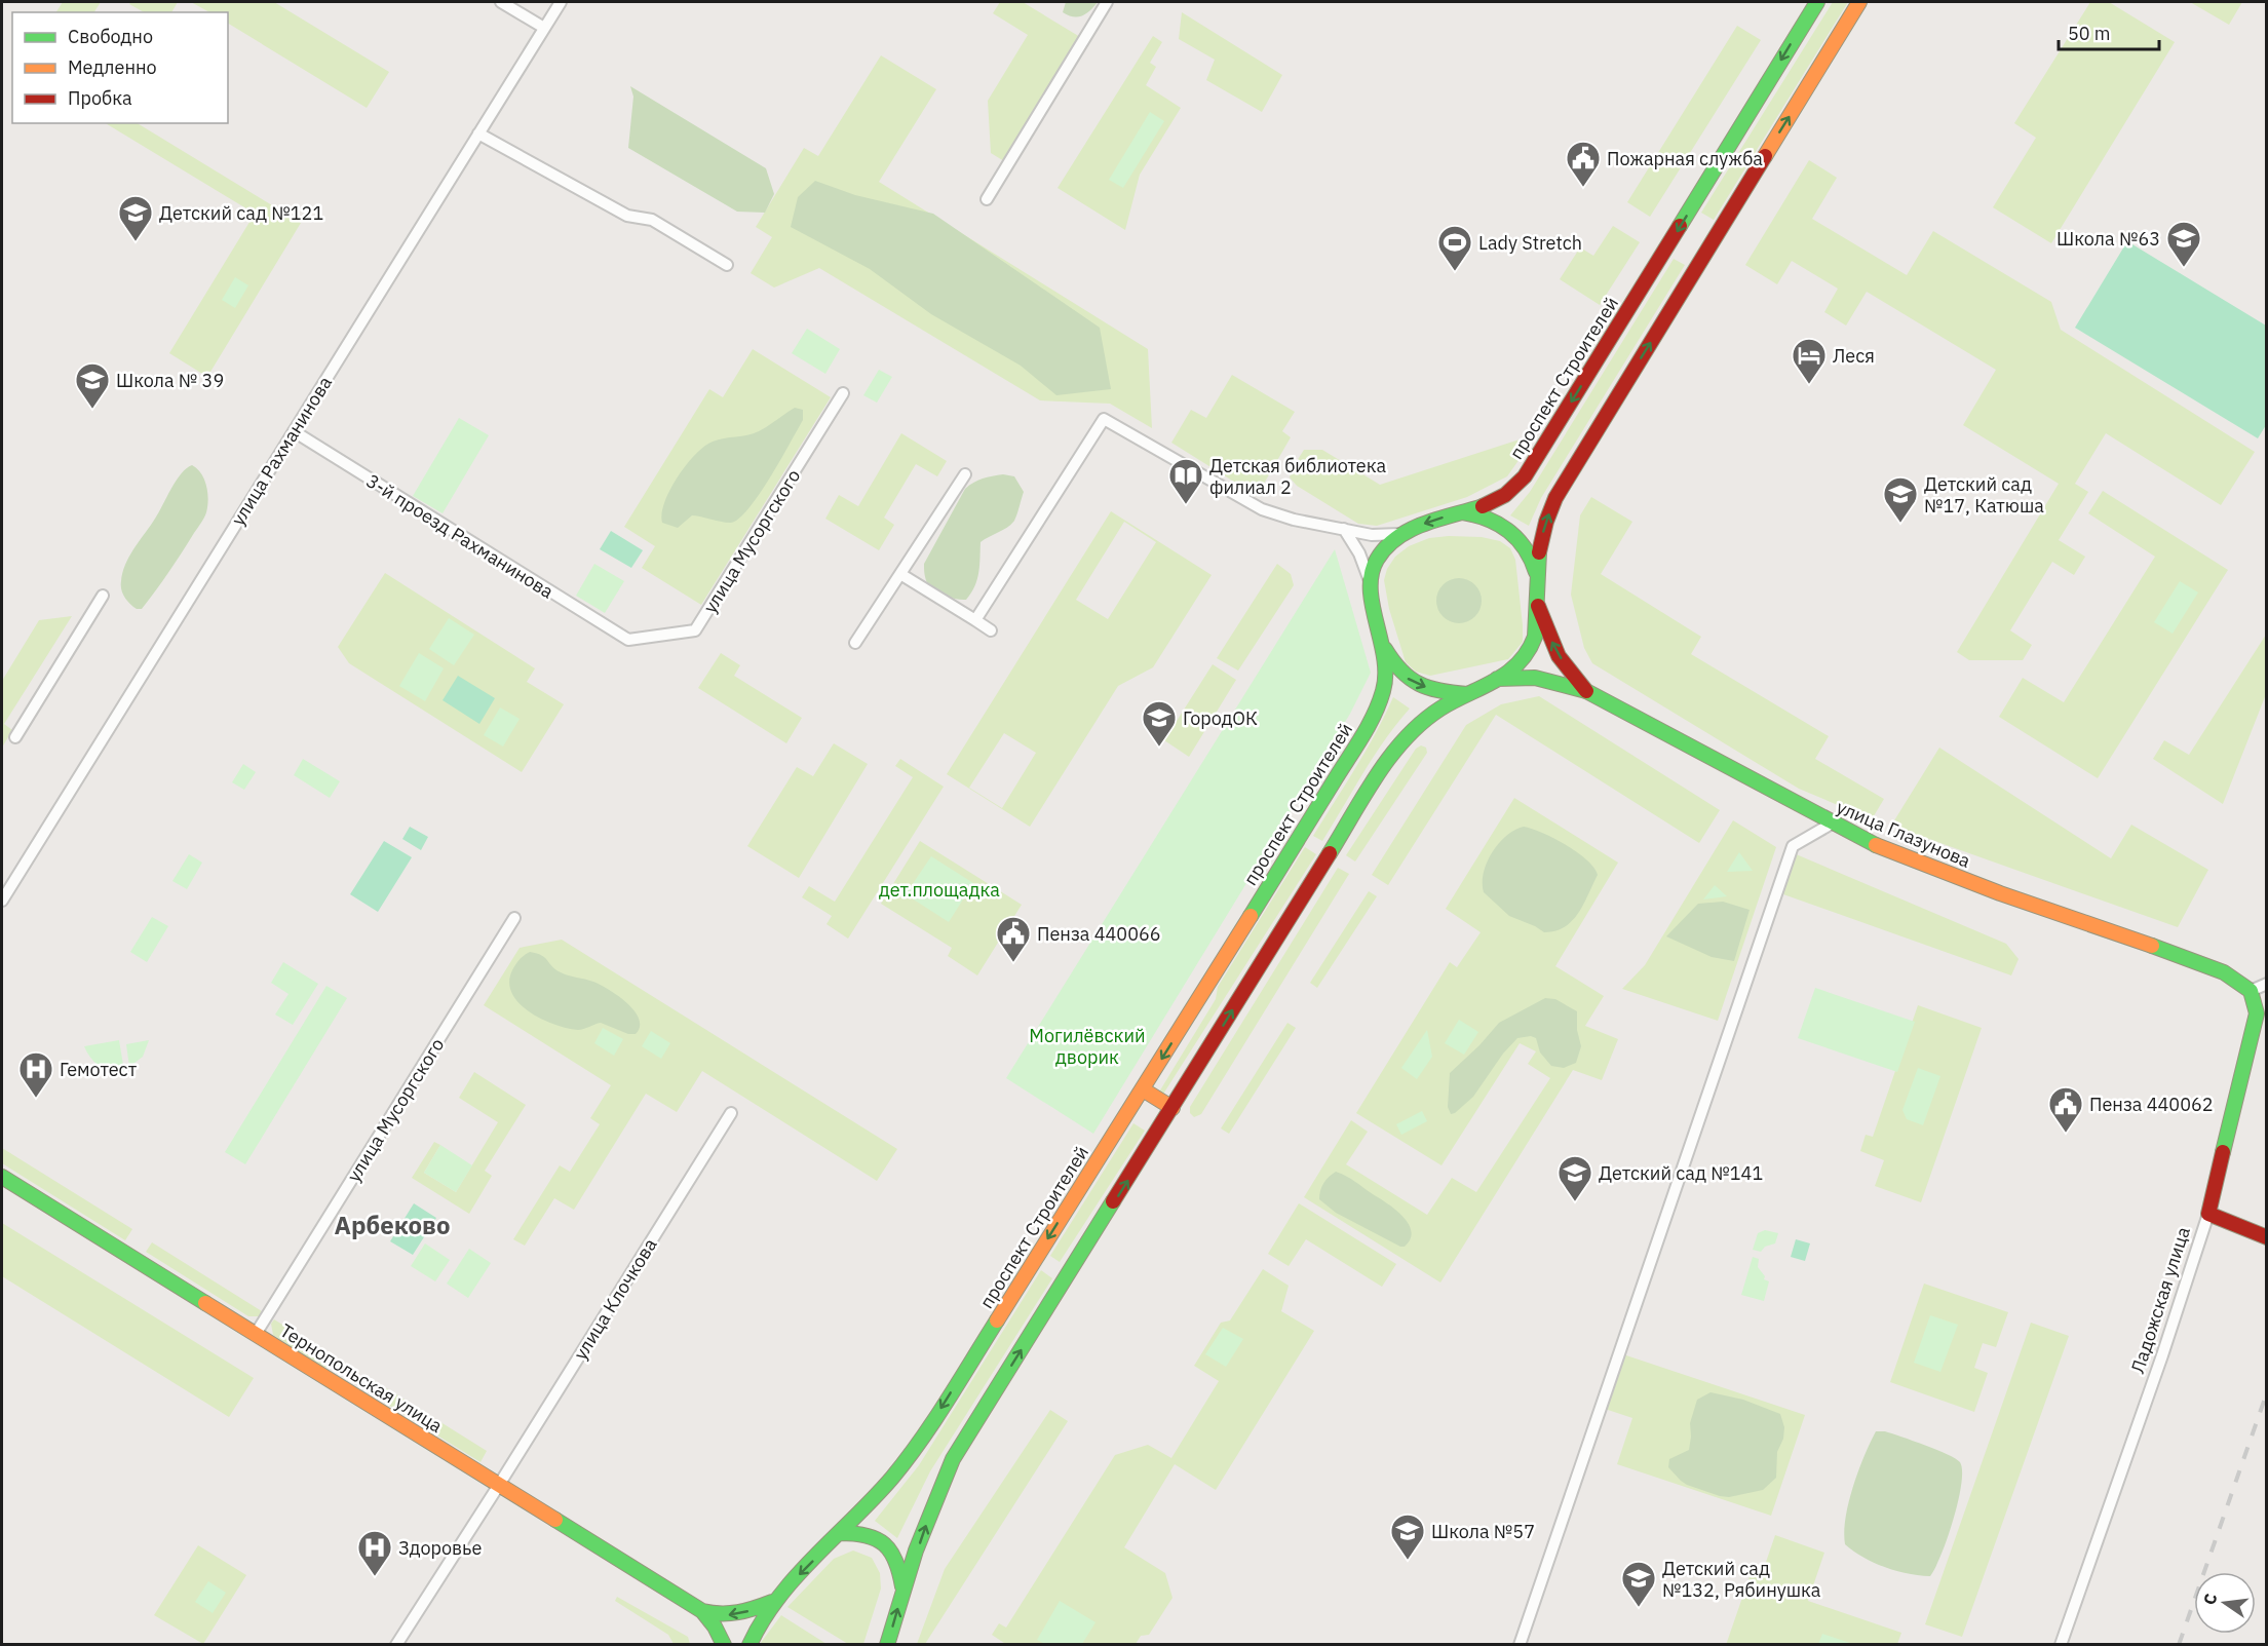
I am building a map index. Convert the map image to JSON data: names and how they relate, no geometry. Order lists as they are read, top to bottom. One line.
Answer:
{"streets":{"main road":["проспект Строителей","улица Глазунова","Ладожская улица","Тернопольская улица"],"street":["улица Рахманинова","3-й проезд Рахманинова","улица Мусоргского","улица Клочкова"]},"crossings":[["проспект Строителей","улица Глазунова"],["проспект Строителей","Тернопольская улица"],["улица Рахманинова","3-й проезд Рахманинова"],["3-й проезд Рахманинова","улица Мусоргского"],["улица Мусоргского","Тернопольская улица"],["улица Глазунова","Ладожская улица"],["улица Клочкова","Тернопольская улица"]],"districts":["Арбеково"],"parks":["дет.площадка","Могилёвский дворик"],"places":{"public building":["Пожарная служба","Пенза 440066","Пенза 440062"],"school or university":["Детский сад №121","Школа №63","Школа № 39","Детский сад №17, Катюша","ГородОК","Детский сад №141","Школа №57","Детский сад №132, Рябинушка"],"sports":["Lady Stretch"],"hotel":["Леся"],"library":["Детская библиотека филиал 2"],"hospital":["Гемотест","Здоровье"]},"legend":["Свободно","Медленно","Пробка"],"scale_bar":"50 m","north":"left"}
